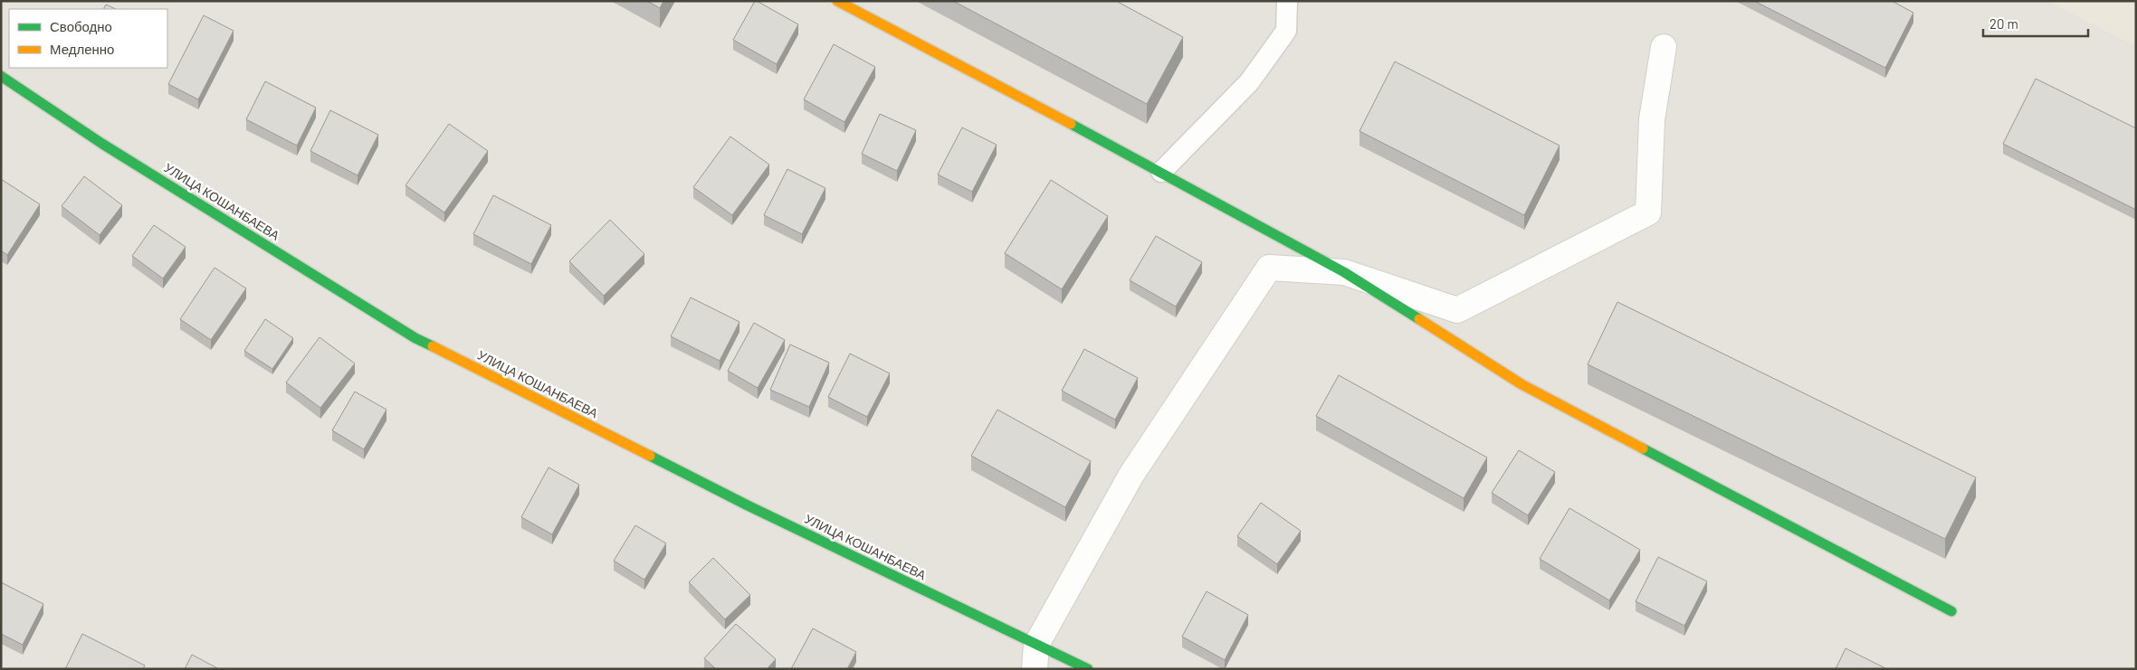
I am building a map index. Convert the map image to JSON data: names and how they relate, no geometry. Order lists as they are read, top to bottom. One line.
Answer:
{"streets":{"street":["УЛИЦА КОШАНБАЕВА"]},"legend":["Свободно","Медленно"],"scale_bar":"20 m"}
